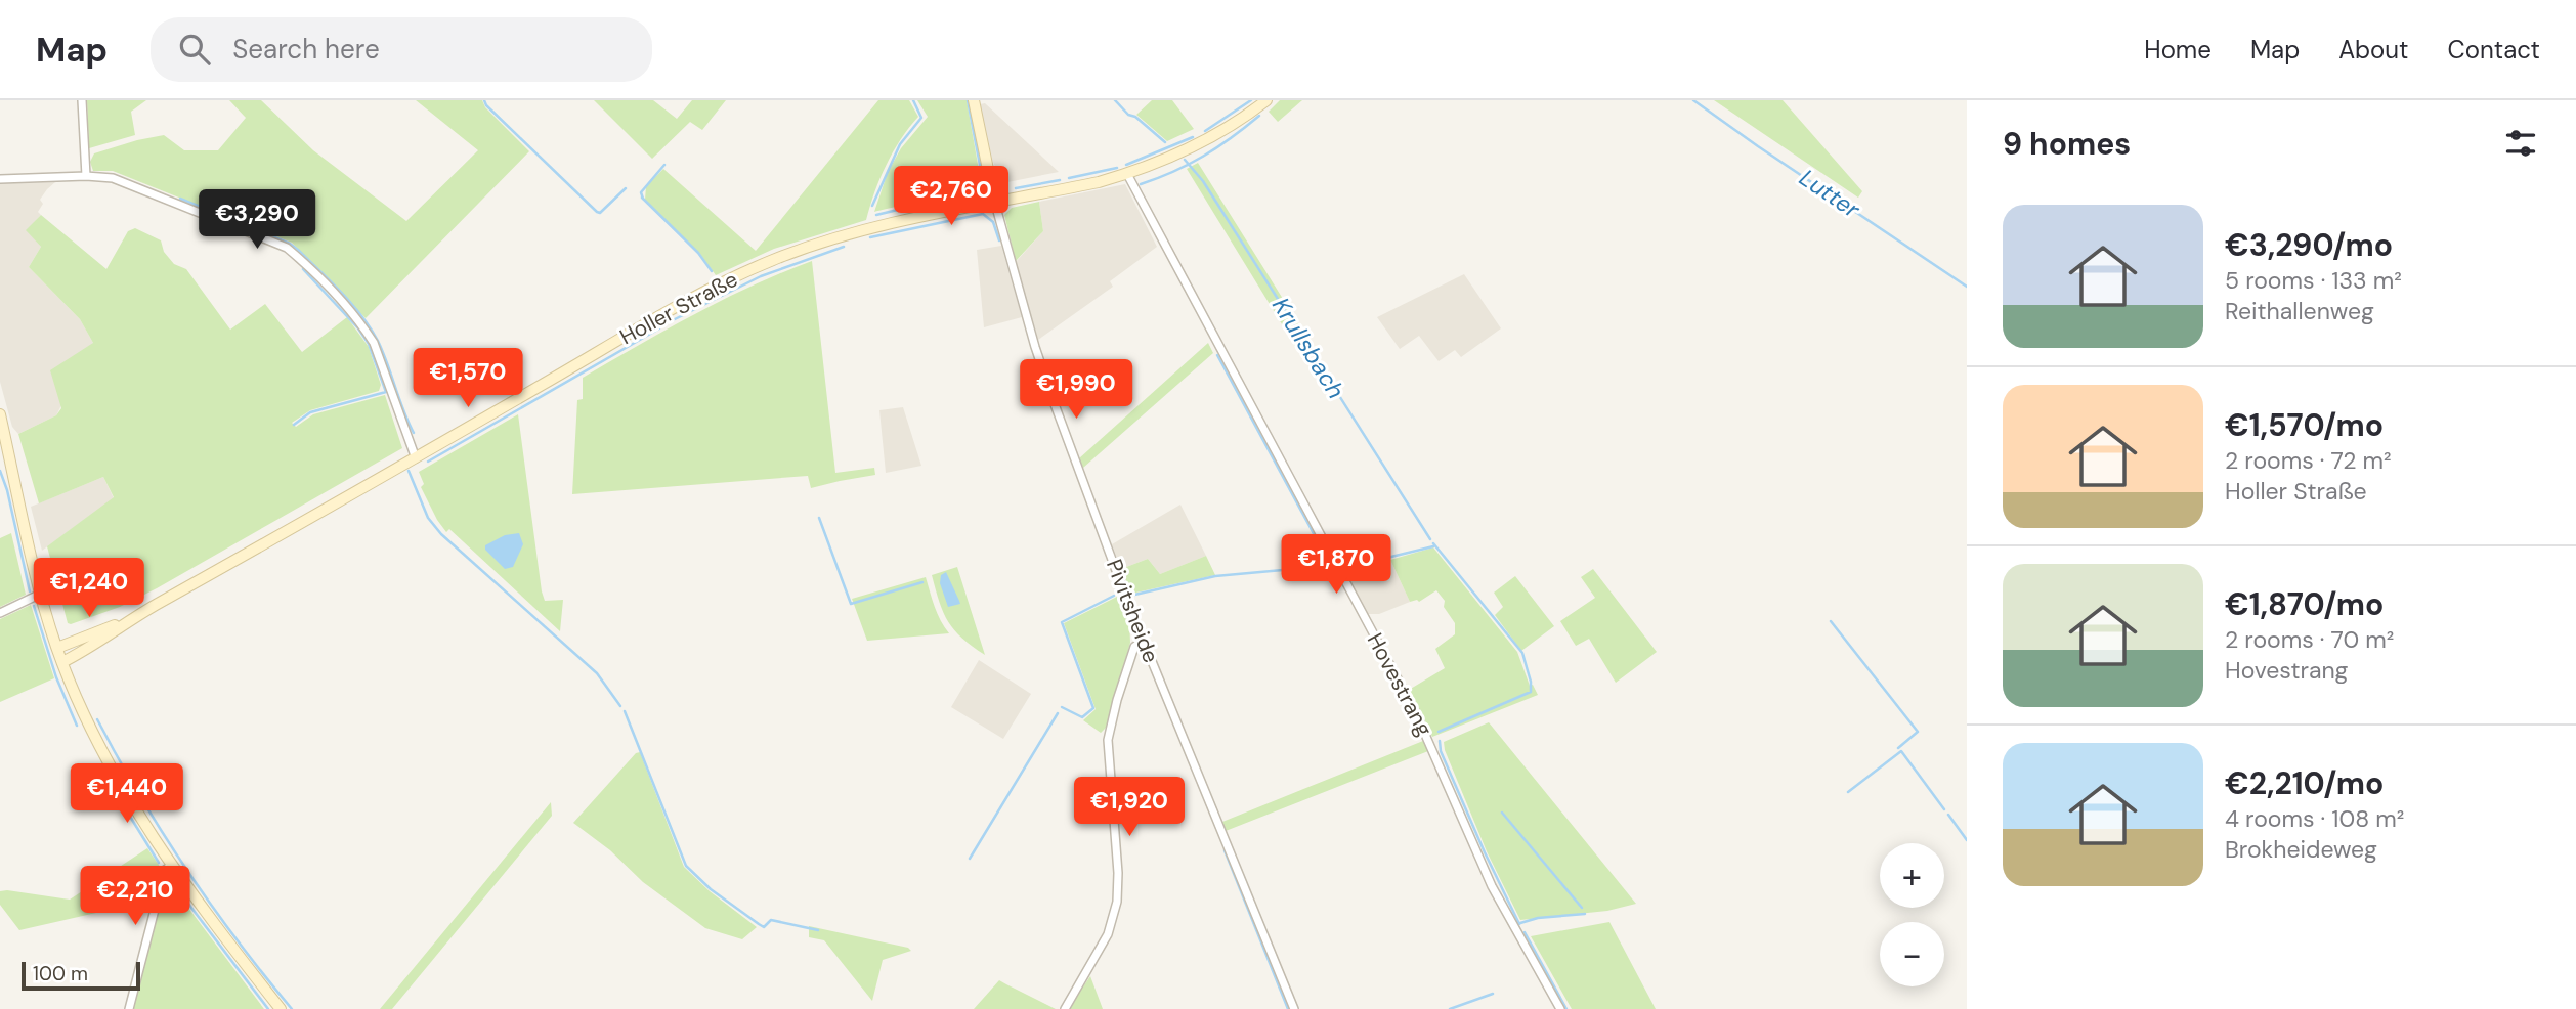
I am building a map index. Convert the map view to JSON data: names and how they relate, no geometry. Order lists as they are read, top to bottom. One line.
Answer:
{"streets":{"street":["Holler Straße","Pivitsheide","Hovestrang"]},"crossings":[["Holler Straße","Pivitsheide"],["Holler Straße","Hovestrang"]],"water":["Lutter","Krullsbach"],"scale_bar":"100 m","page":{"header":"Map","search":"Search here","nav":["Home","Map","About","Contact"],"heading":"9 homes","price":["€2,760","€3,290","€1,570","€1,990","€1,870","€1,240","€1,440","€1,920","€2,210"],"list":[{"name":"€3,290/mo","note":"5 rooms · 133 m² · Reithallenweg"},{"name":"€1,570/mo","note":"2 rooms · 72 m² · Holler Straße"},{"name":"€1,870/mo","note":"2 rooms · 70 m² · Hovestrang"},{"name":"€2,210/mo","note":"4 rooms · 108 m² · Brokheideweg"}],"map_buttons":["+","−"],"scale":"100 m"}}
